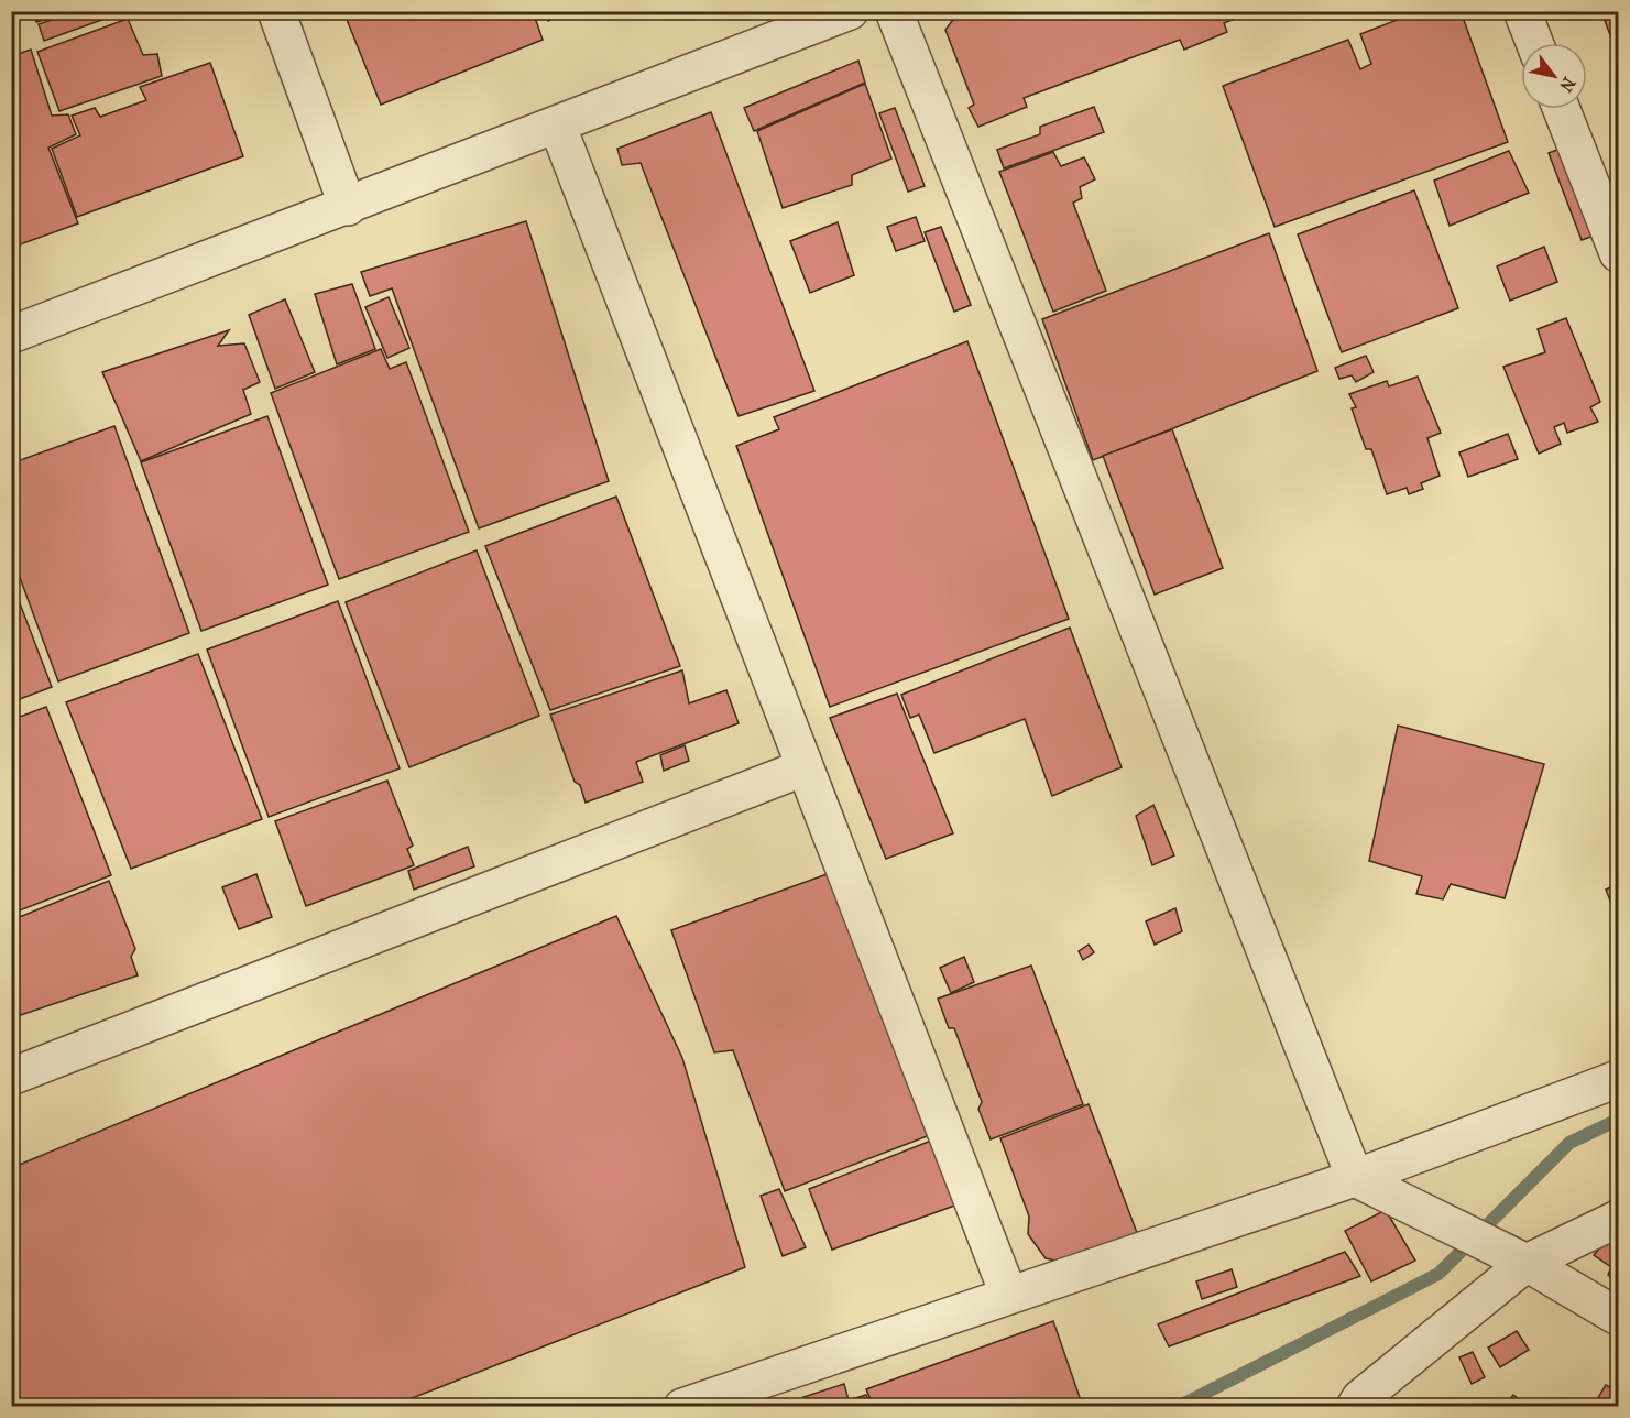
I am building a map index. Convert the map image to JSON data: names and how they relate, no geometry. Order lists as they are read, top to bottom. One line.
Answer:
{"north":"bottom right"}
